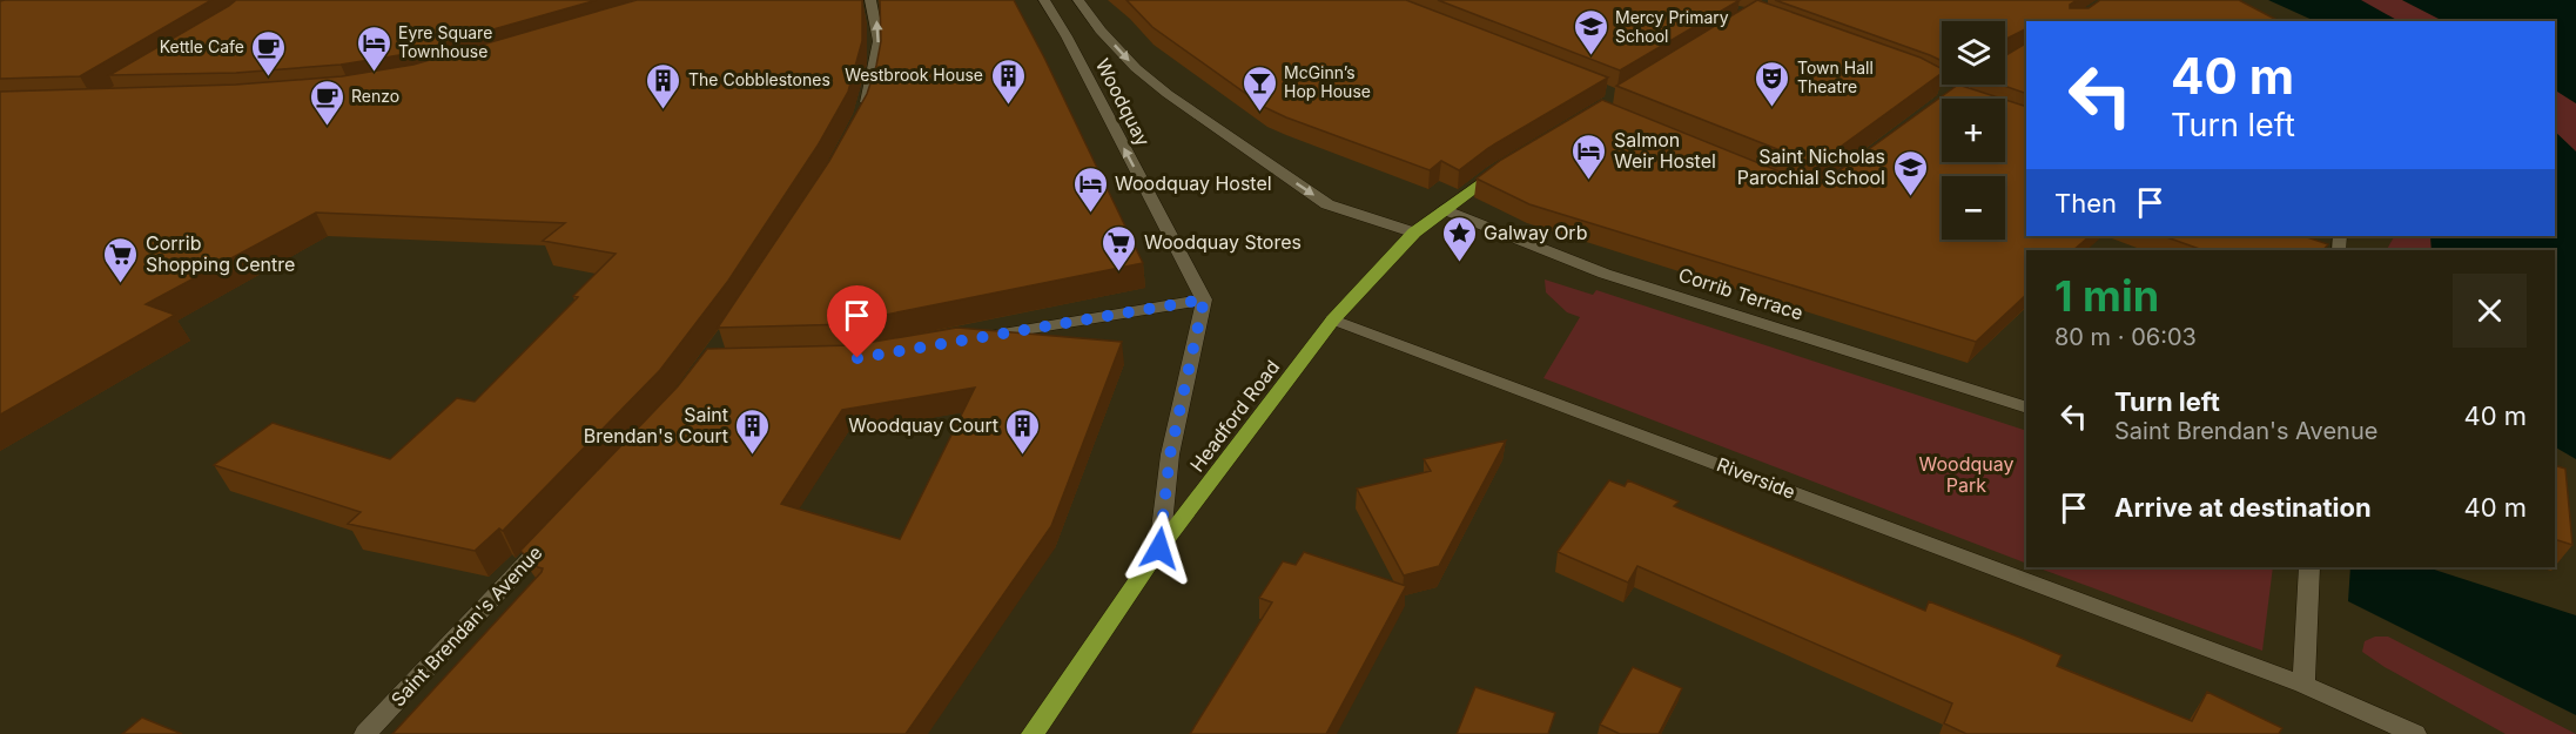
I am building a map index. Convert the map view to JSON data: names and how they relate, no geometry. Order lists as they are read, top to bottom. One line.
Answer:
{"streets":{"main road":["Headford Road"],"street":["Woodquay","Corrib Terrace","Riverside","Saint Brendan's Avenue"]},"crossings":[["Woodquay","Headford Road"],["Corrib Terrace","Headford Road"],["Headford Road","Riverside"]],"parks":["Woodquay Park"],"places":{"school or university":["Mercy Primary School","Saint Nicholas Parochial School"],"hotel":["Eyre Square Townhouse","Salmon Weir Hostel","Woodquay Hostel"],"cafe":["Kettle Cafe","Renzo"],"building":["Westbrook House","The Cobblestones","Saint Brendan's Court","Woodquay Court"],"theatre":["Town Hall Theatre"],"bar":["McGinn’s Hop House"],"place":["Galway Orb"],"supermarket":["Woodquay Stores","Corrib Shopping Centre"]},"page":{"map_buttons":["+","−"],"turn":["40 m","Turn left"],"then":"Then","heading":["1 min","80 m · 06:03"],"list":[{"name":"Turn left","note":"Saint Brendan's Avenue","value":"40 m"},{"name":"Arrive at destination","value":"40 m"}]}}
